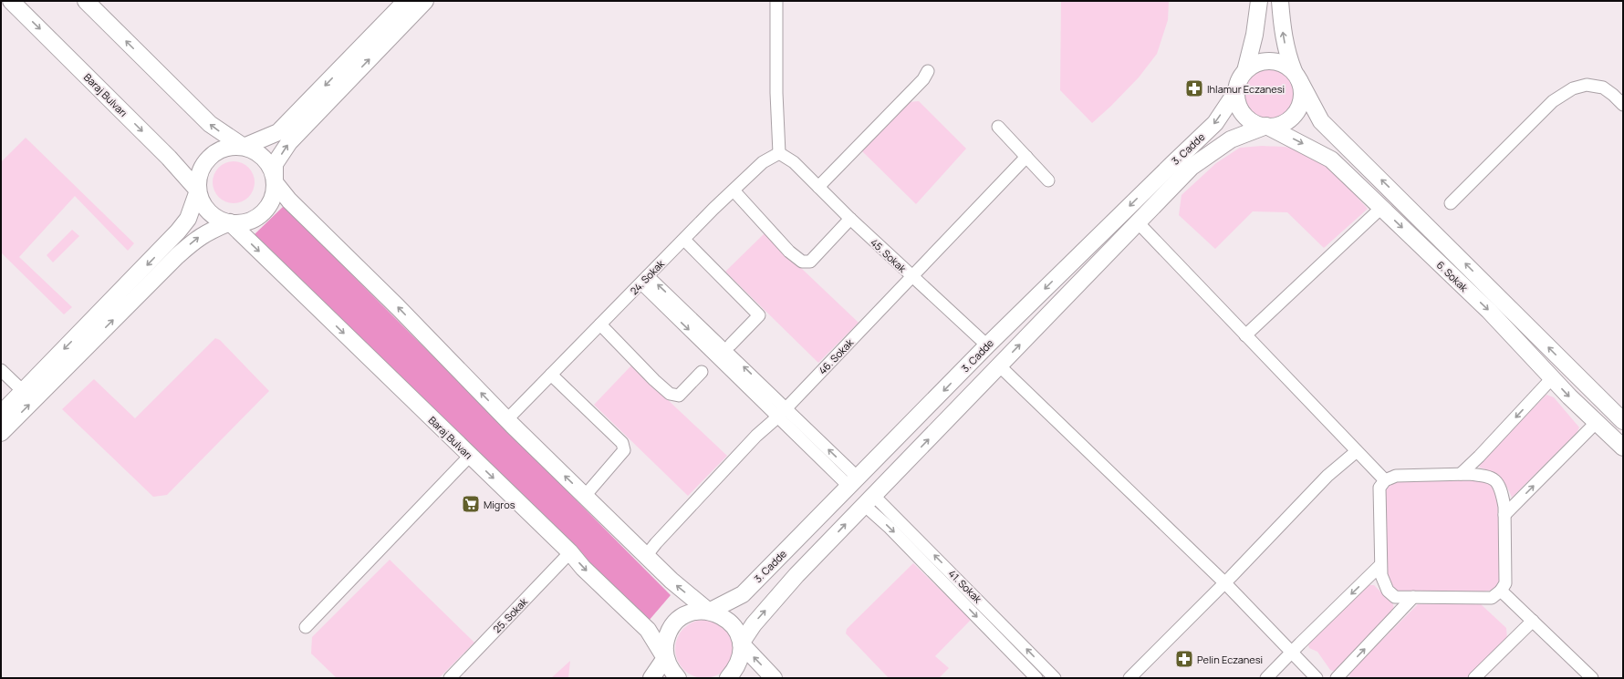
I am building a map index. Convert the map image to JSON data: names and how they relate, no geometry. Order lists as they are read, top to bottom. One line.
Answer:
{"streets":{"main road":["Baraj Bulvarı","3. Cadde","6. Sokak"],"street":["45. Sokak","24. Sokak","46. Sokak","41. Sokak","25. Sokak"]},"crossings":[["Baraj Bulvarı","3. Cadde"],["Baraj Bulvarı","25. Sokak"],["3. Cadde","45. Sokak"],["3. Cadde","6. Sokak"],["3. Cadde","41. Sokak"],["45. Sokak","24. Sokak"],["45. Sokak","46. Sokak"]],"places":{"pharmacy":["Ihlamur Eczanesi","Pelin Eczanesi"],"supermarket":["Migros"]}}
